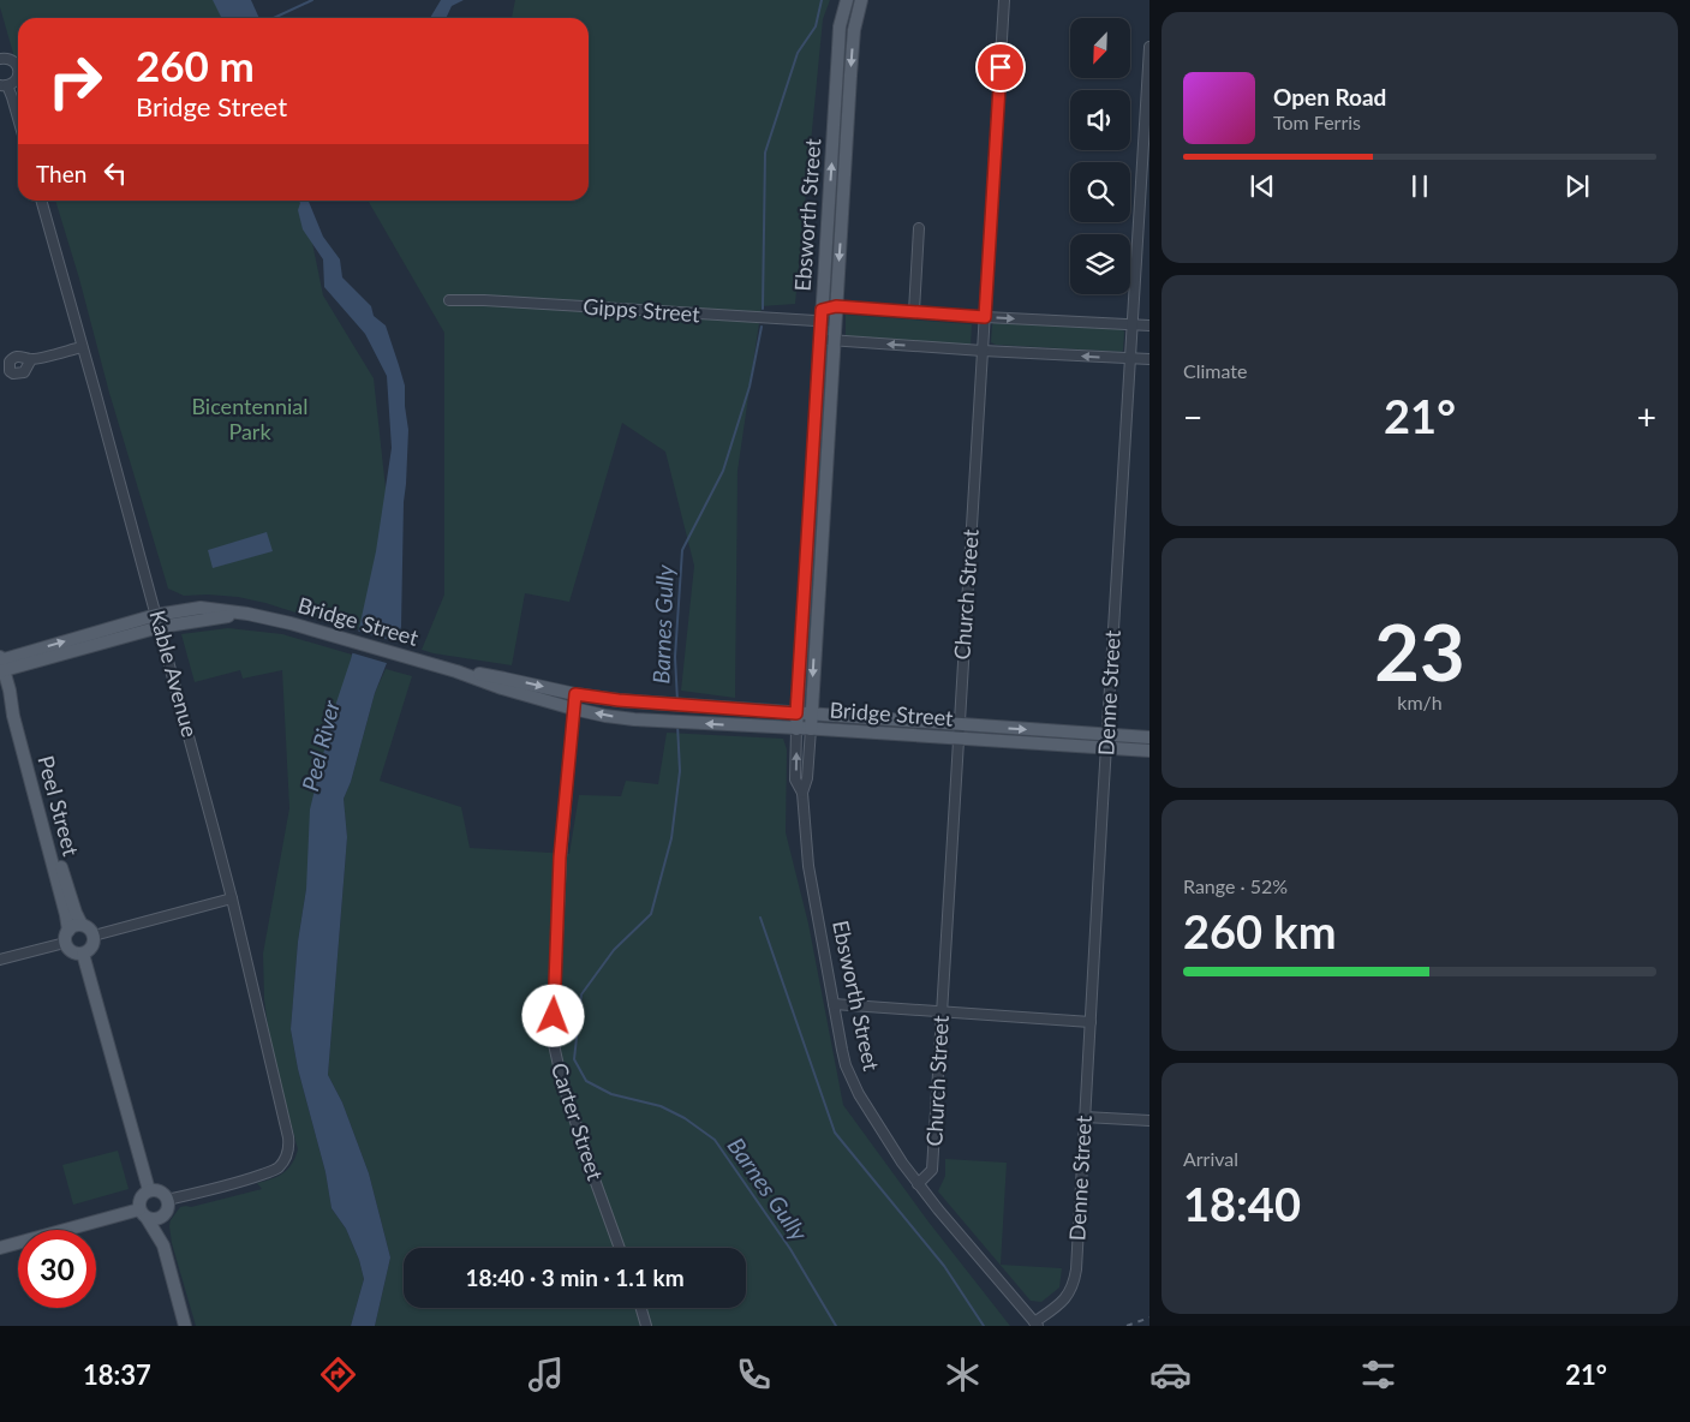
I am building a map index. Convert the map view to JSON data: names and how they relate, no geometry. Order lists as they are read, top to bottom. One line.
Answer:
{"streets":{"main road":["Ebsworth Street","Bridge Street","Peel Street"],"street":["Gipps Street","Church Street","Kable Avenue","Denne Street","Carter Street"]},"crossings":[["Ebsworth Street","Gipps Street"],["Ebsworth Street","Church Street"],["Ebsworth Street","Bridge Street"],["Ebsworth Street","Denne Street"],["Gipps Street","Church Street"],["Gipps Street","Denne Street"],["Church Street","Bridge Street"],["Bridge Street","Kable Avenue"],["Bridge Street","Denne Street"],["Bridge Street","Peel Street"],["Bridge Street","Carter Street"]],"water":["Barnes Gully","Peel River"],"parks":["Bicentennial Park"],"north":"bottom left","page":{"turn":["260 m","Bridge Street"],"song":["Open Road","Tom Ferris"],"then":"Then","tile":["Climate",["23","km/h"],["Range · 52%","260 km"],["Arrival","18:40"]],"heat":["−","21°","+"],"limit":"30","trip":"18:40 · 3 min · 1.1 km","tabs":["18:37","21°"]}}
